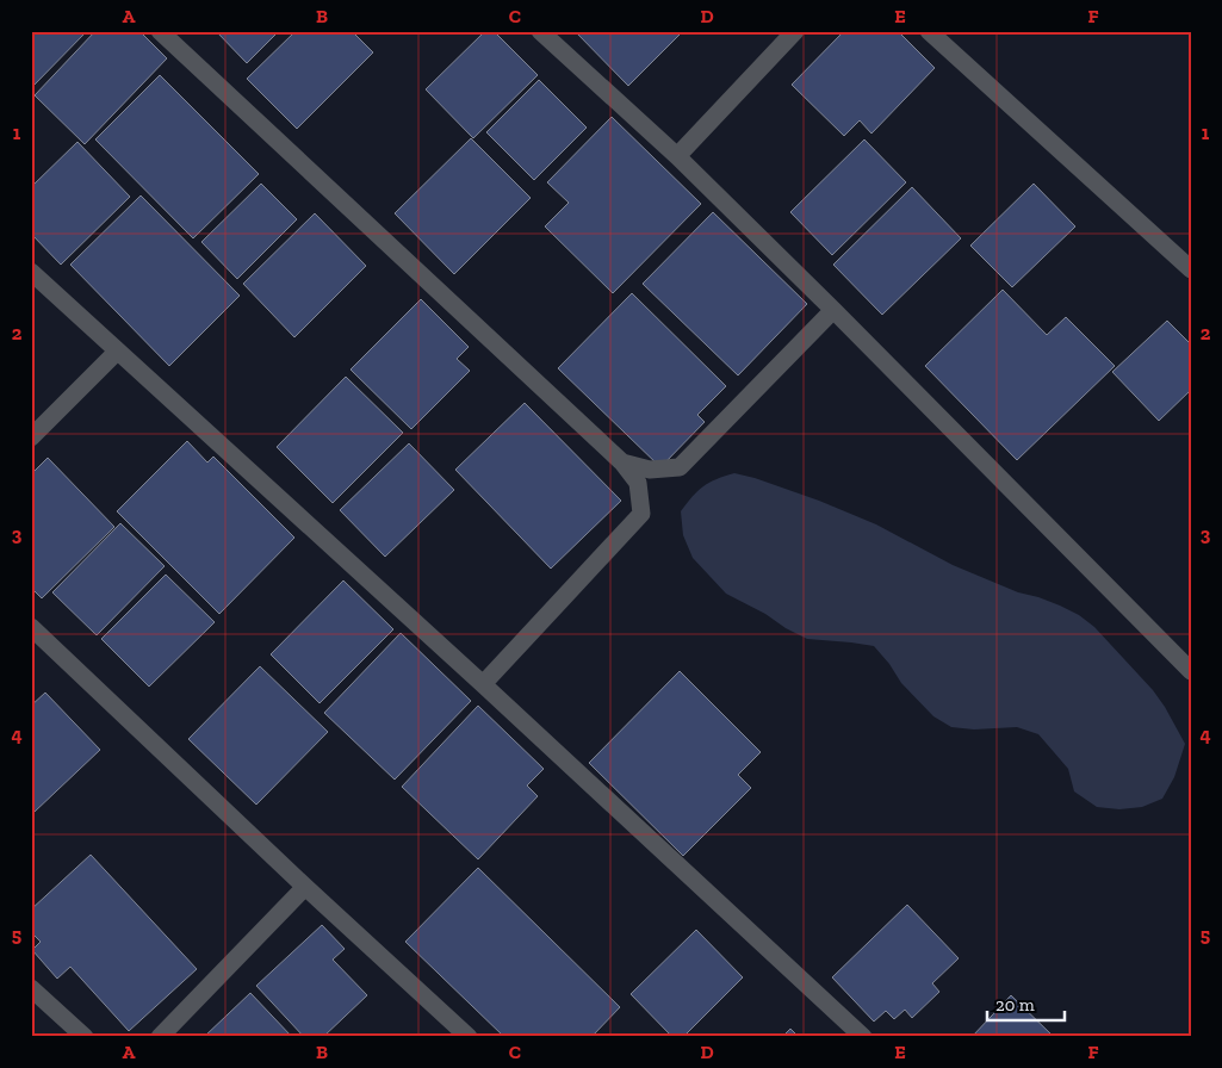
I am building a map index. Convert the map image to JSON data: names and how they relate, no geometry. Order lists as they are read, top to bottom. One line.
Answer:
{"scale_bar":"20 m","grid":{"columns":["A","B","C","D","E","F"],"rows":["1","2","3","4","5"]}}
